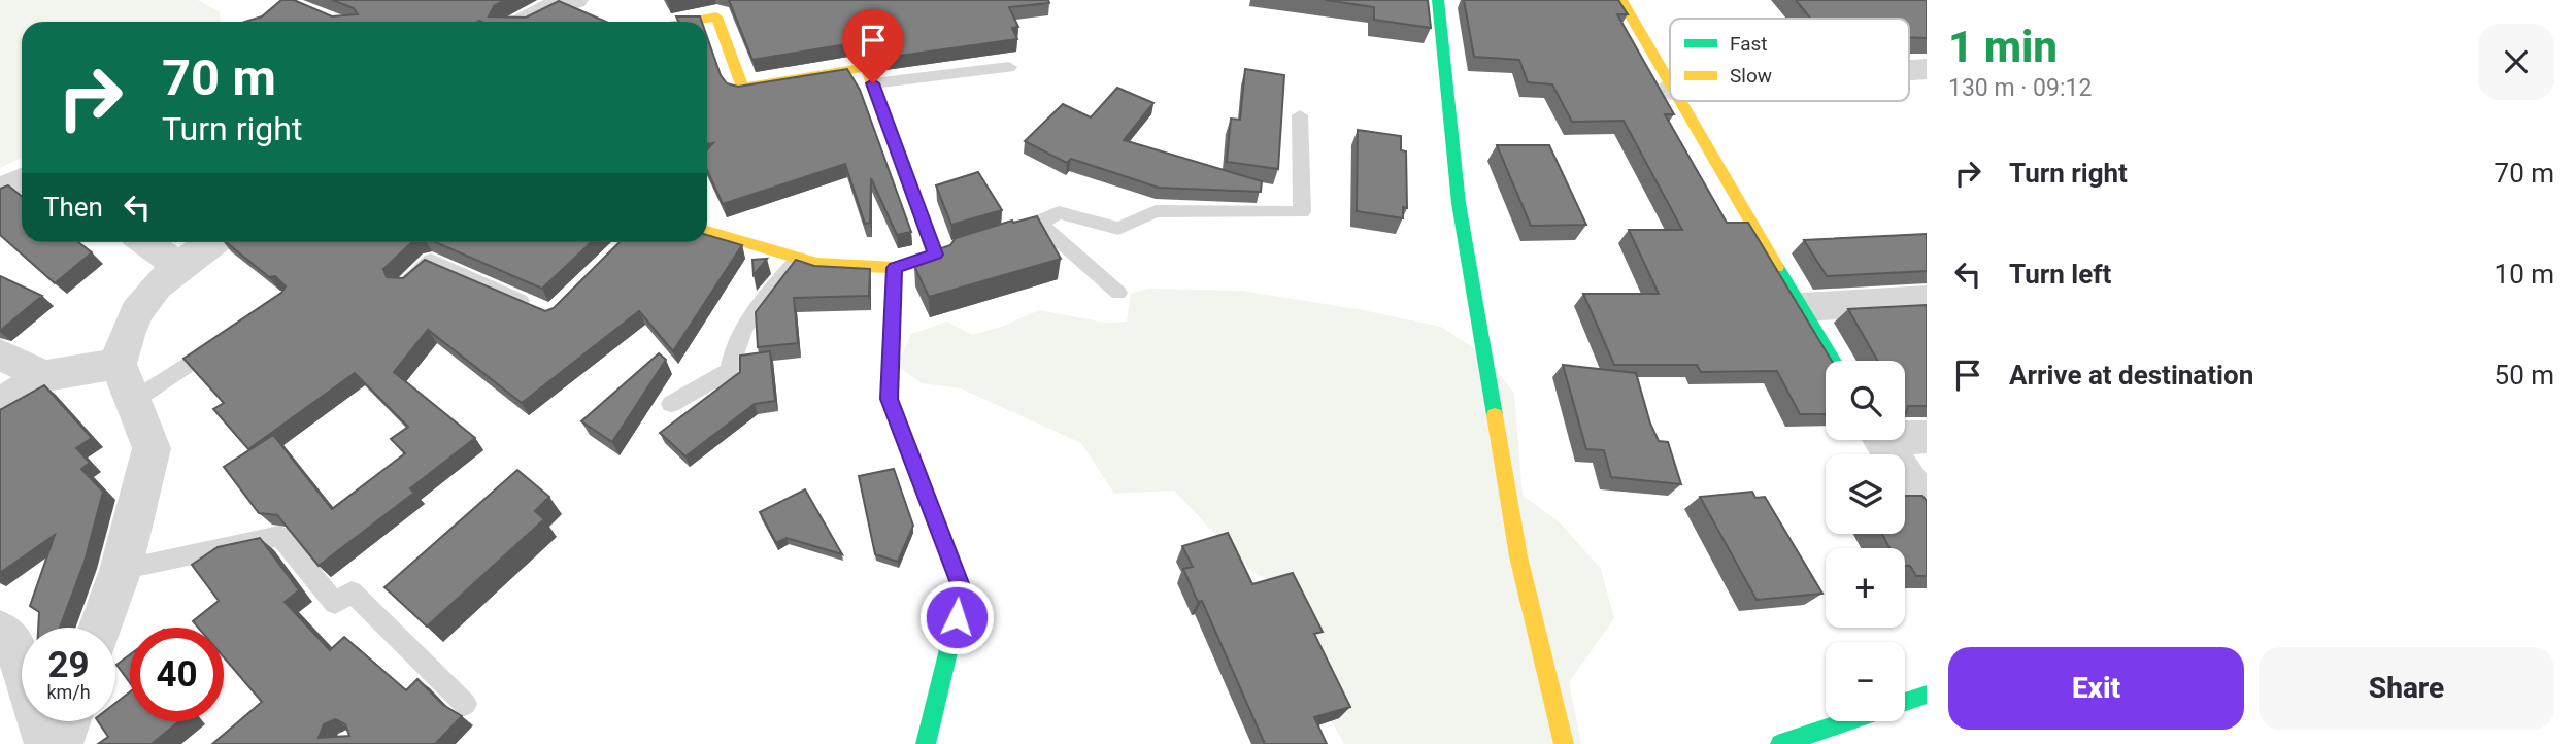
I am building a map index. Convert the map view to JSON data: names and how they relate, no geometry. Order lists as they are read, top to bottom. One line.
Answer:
{"legend":["Fast","Slow"],"page":{"heading":["1 min","130 m · 09:12"],"turn":["70 m","Turn right"],"list":[{"name":"Turn right","value":"70 m"},{"name":"Turn left","value":"10 m"},{"name":"Arrive at destination","value":"50 m"}],"then":"Then","map_buttons":["+","−"],"speed":"29 km/h","limit":"40","buttons":["Exit","Share"]}}
